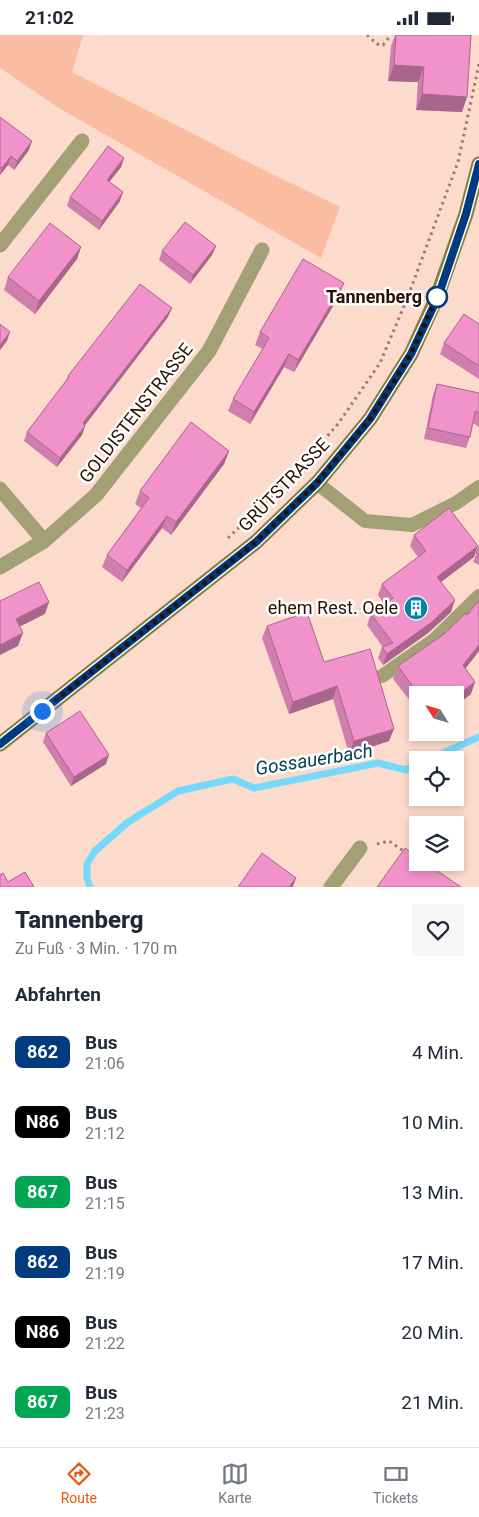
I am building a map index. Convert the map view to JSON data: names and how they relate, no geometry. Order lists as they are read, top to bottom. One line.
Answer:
{"streets":{"main road":["GRÜTSTRASSE"],"street":["GOLDISTENSTRASSE"]},"water":["Gossauerbach"],"places":{"other":["Tannenberg"],"building":["ehem Rest. Oele"]},"lines":["bus line 862"],"north":"top left","page":{"status":"21:02","heading":[["Tannenberg","Zu Fuß · 3 Min. · 170 m"],"Abfahrten"],"list":[{"mark":"862","name":"Bus","note":"21:06","value":"4 Min."},{"mark":"N86","name":"Bus","note":"21:12","value":"10 Min."},{"mark":"867","name":"Bus","note":"21:15","value":"13 Min."},{"mark":"862","name":"Bus","note":"21:19","value":"17 Min."},{"mark":"N86","name":"Bus","note":"21:22","value":"20 Min."},{"mark":"867","name":"Bus","note":"21:23","value":"21 Min."}],"tabs":["Route","Karte","Tickets"]}}
